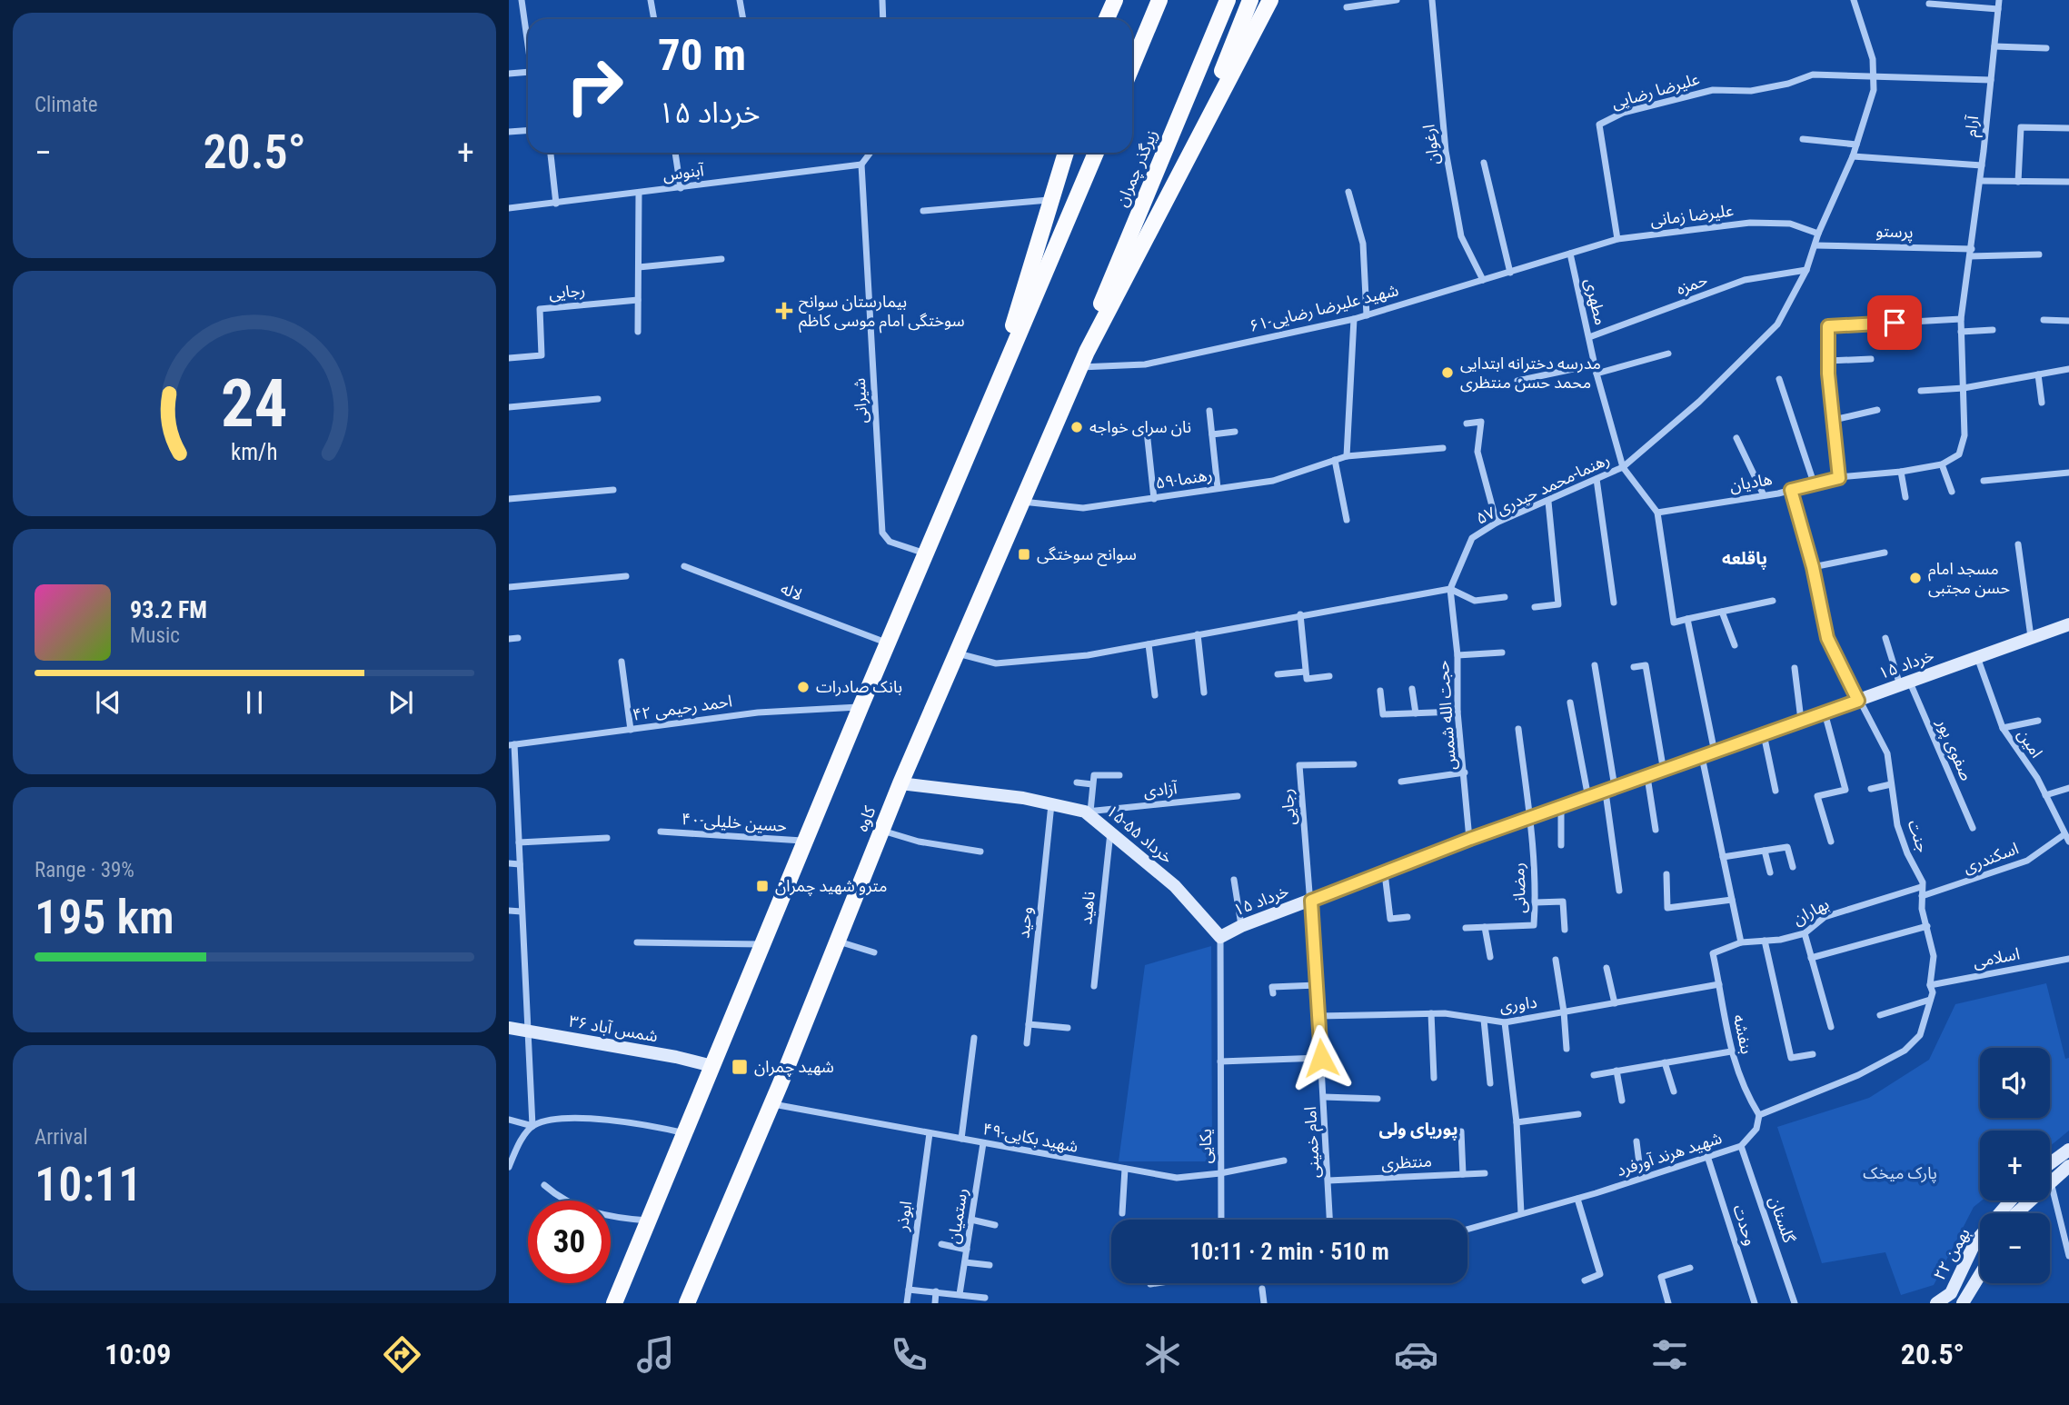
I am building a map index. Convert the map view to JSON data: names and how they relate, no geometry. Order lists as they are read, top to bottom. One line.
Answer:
{"streets":{"main road":["زیرگذر چمران","کاوه"],"street":["علیرضا رضایی","آرام","ارغوان","آبنوس","علیرضا زمانی","پرستو","حمزه","رجایی","مطهری","۶۱-شهید علیرضا رضایی","شیرانی","۵۹-رهنما","هادیان","۵۷ رهنما-محمد حیدری","لاله","۱۵ خرداد","۴۲ احمد رحیمی","حجت الله شمس","امین","صفوی پور","آزادی","۴۰-حسین خلیلی","۱۵-۵۵ خرداد","جنت","اسکندری","رمضانی","ناهید","بهاران","وحید","اسلامی","داوری","شمس آباد ۳۶","بنفشه","۴۹-شهید بکایی","امام خمینی","یکایی","شهید هرند آورفرد","منتظری","ابوذر","رستمیان","گلستان","وحدت","۲۲ بهمن"]},"crossings":[["علیرضا رضایی","علیرضا زمانی"],["علیرضا رضایی","۵۷ رهنما-محمد حیدری"],["آرام","پرستو"],["آرام","هادیان"],["ارغوان","۶۱-شهید علیرضا رضایی"],["زیرگذر چمران","کاوه"],["آبنوس","شیرانی"],["علیرضا زمانی","مطهری"],["علیرضا زمانی","۶۱-شهید علیرضا رضایی"],["علیرضا زمانی","۵۷ رهنما-محمد حیدری"],["پرستو","۵۷ رهنما-محمد حیدری"],["حمزه","مطهری"],["حمزه","۵۷ رهنما-محمد حیدری"],["رجایی","۱۵ خرداد"],["رجایی","امام خمینی"],["مطهری","۶۱-شهید علیرضا رضایی"],["مطهری","۵۷ رهنما-محمد حیدری"],["۶۱-شهید علیرضا رضایی","کاوه"],["۵۹-رهنما","کاوه"],["هادیان","جنت"],["۵۷ رهنما-محمد حیدری","حجت الله شمس"],["۱۵ خرداد","حجت الله شمس"],["۱۵ خرداد","امین"],["۱۵ خرداد","صفوی پور"],["۱۵ خرداد","۱۵-۵۵ خرداد"],["۱۵ خرداد","جنت"],["۱۵ خرداد","رمضانی"],["۱۵ خرداد","امام خمینی"],["۱۵ خرداد","یکایی"],["امین","اسکندری"],["آزادی","۱۵-۵۵ خرداد"],["کاوه","۱۵-۵۵ خرداد"],["کاوه","۴۹-شهید بکایی"],["۱۵-۵۵ خرداد","ناهید"],["۱۵-۵۵ خرداد","وحید"],["۱۵-۵۵ خرداد","یکایی"],["جنت","اسکندری"],["جنت","بهاران"],["جنت","اسلامی"],["بهاران","بنفشه"],["داوری","بنفشه"],["داوری","امام خمینی"],["بنفشه","شهید هرند آورفرد"],["۴۹-شهید بکایی","یکایی"],["۴۹-شهید بکایی","ابوذر"],["۴۹-شهید بکایی","رستمیان"],["امام خمینی","منتظری"],["شهید هرند آورفرد","گلستان"],["شهید هرند آورفرد","وحدت"]],"districts":["پاقلعه","پوریای ولی"],"parks":["پارک میخک"],"places":{"health":["بیمارستان سوانح سوختگی امام موسی کاظم"],"other":["مدرسه دخترانه ابتدایی محمد حسن منتظری","نان سرای خواجه","مسجد امام حسن مجتبی","بانک صادرات"],"transit":["سوانح سوختگی","مترو شهید چمران","شهید چمران"]},"page":{"tile":["Climate",["Range · 39%","195 km"],["Arrival","10:11"]],"turn":["70 m","۱۵ خرداد"],"heat":["−","20.5°","+"],"song":["93.2 FM","Music"],"map_buttons":["+","−"],"limit":"30","trip":"10:11 · 2 min · 510 m","tabs":["10:09","20.5°"],"gauge":["24","km/h"]}}
